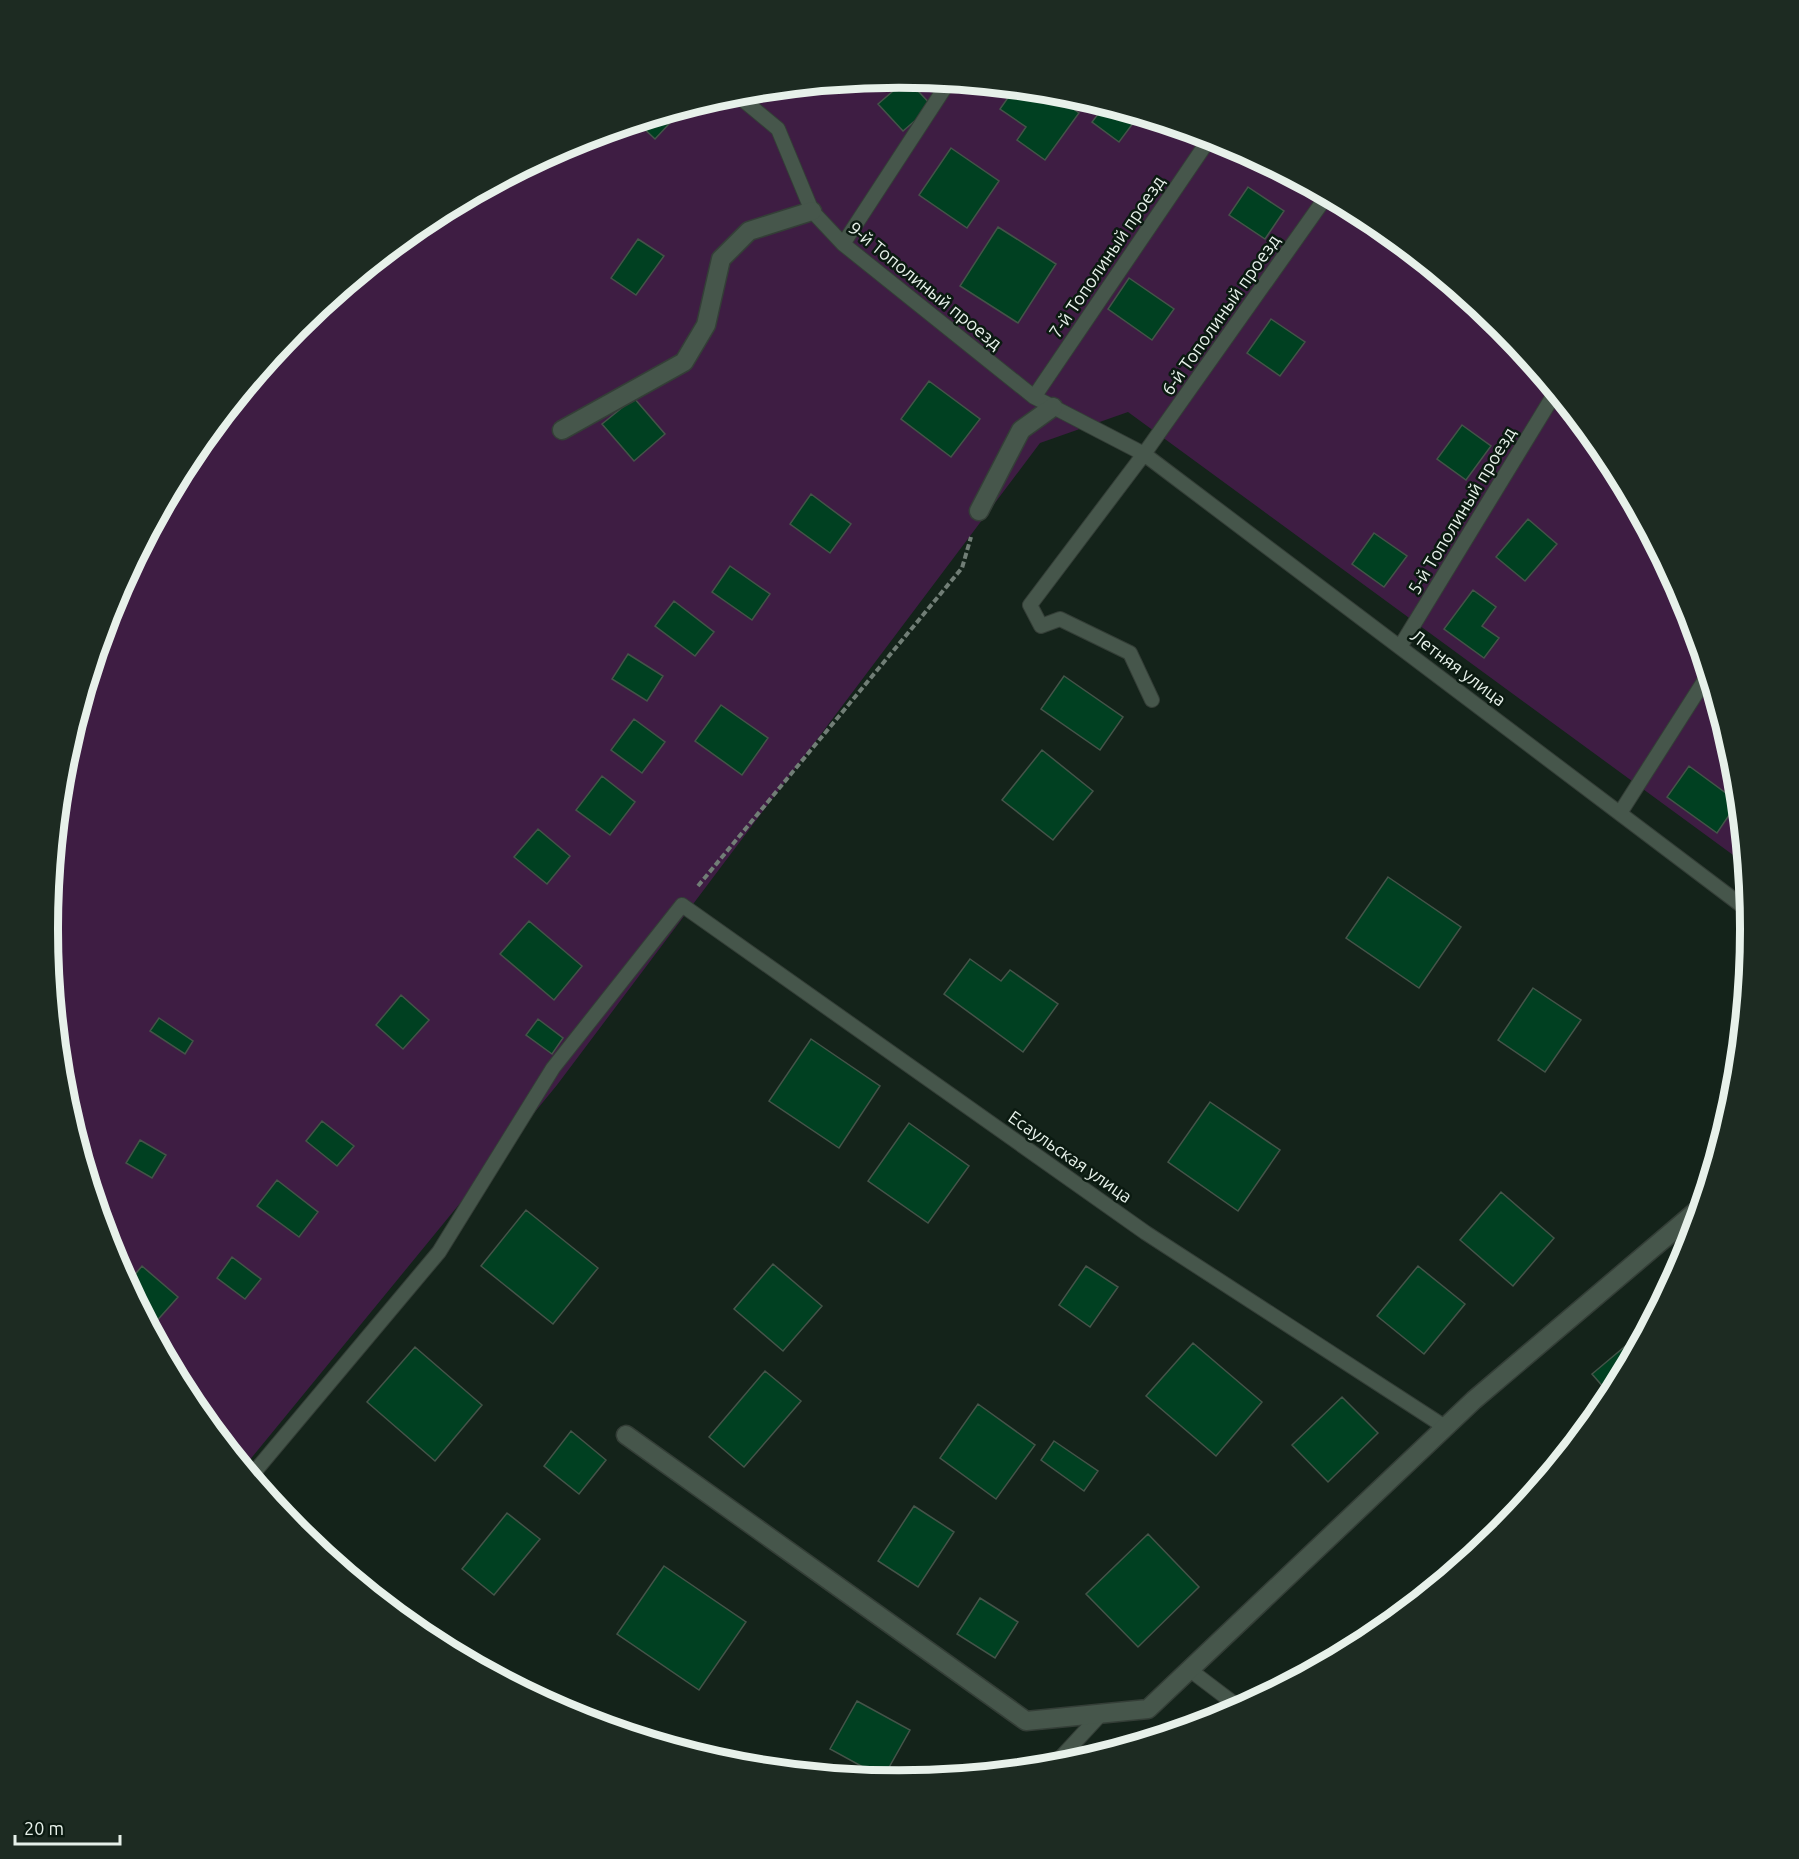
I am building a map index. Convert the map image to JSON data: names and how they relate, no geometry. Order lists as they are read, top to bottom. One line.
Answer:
{"streets":{"lane":["7-й Тополиный проезд","9-й Тополиный проезд","6-й Тополиный проезд","5-й Тополиный проезд","Летняя улица","Есаульская улица"]},"crossings":[["7-й Тополиный проезд","9-й Тополиный проезд"],["9-й Тополиный проезд","6-й Тополиный проезд"],["9-й Тополиный проезд","Летняя улица"],["6-й Тополиный проезд","Летняя улица"],["5-й Тополиный проезд","Летняя улица"]],"scale_bar":"20 m"}
